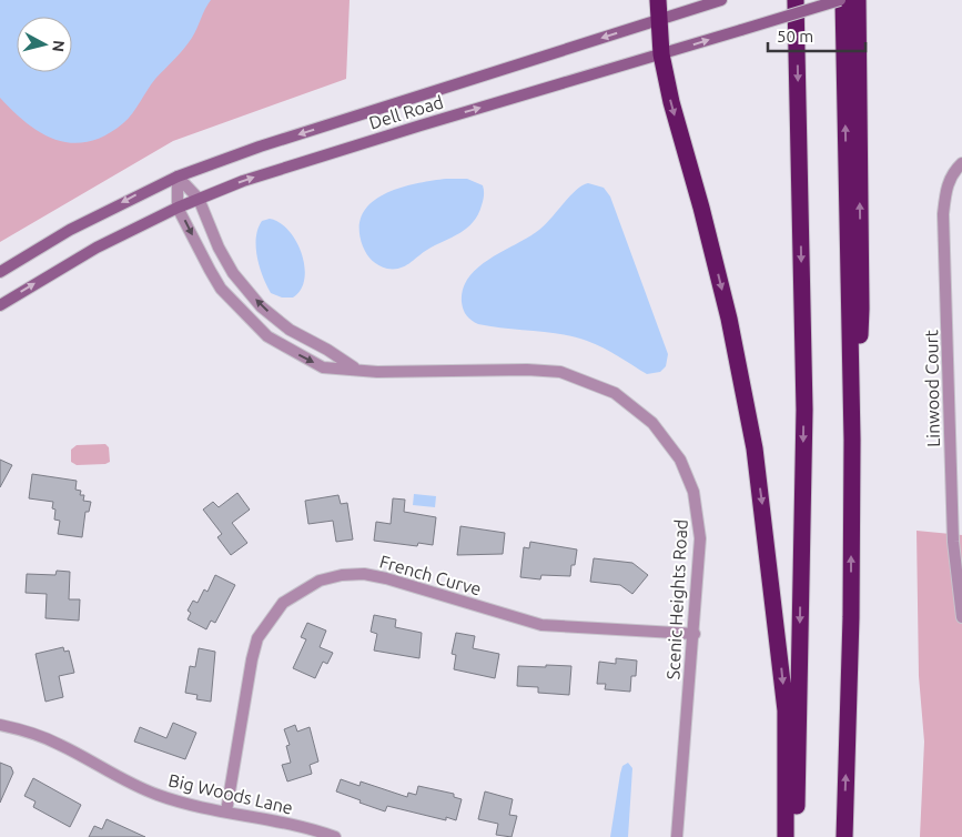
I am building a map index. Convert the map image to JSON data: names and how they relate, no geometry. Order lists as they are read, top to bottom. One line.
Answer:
{"streets":{"main road":["Dell Road"],"street":["Linwood Court","French Curve","Scenic Heights Road","Big Woods Lane"]},"crossings":[["Dell Road","Scenic Heights Road"],["French Curve","Scenic Heights Road"],["French Curve","Big Woods Lane"]],"scale_bar":"50 m","north":"right"}
